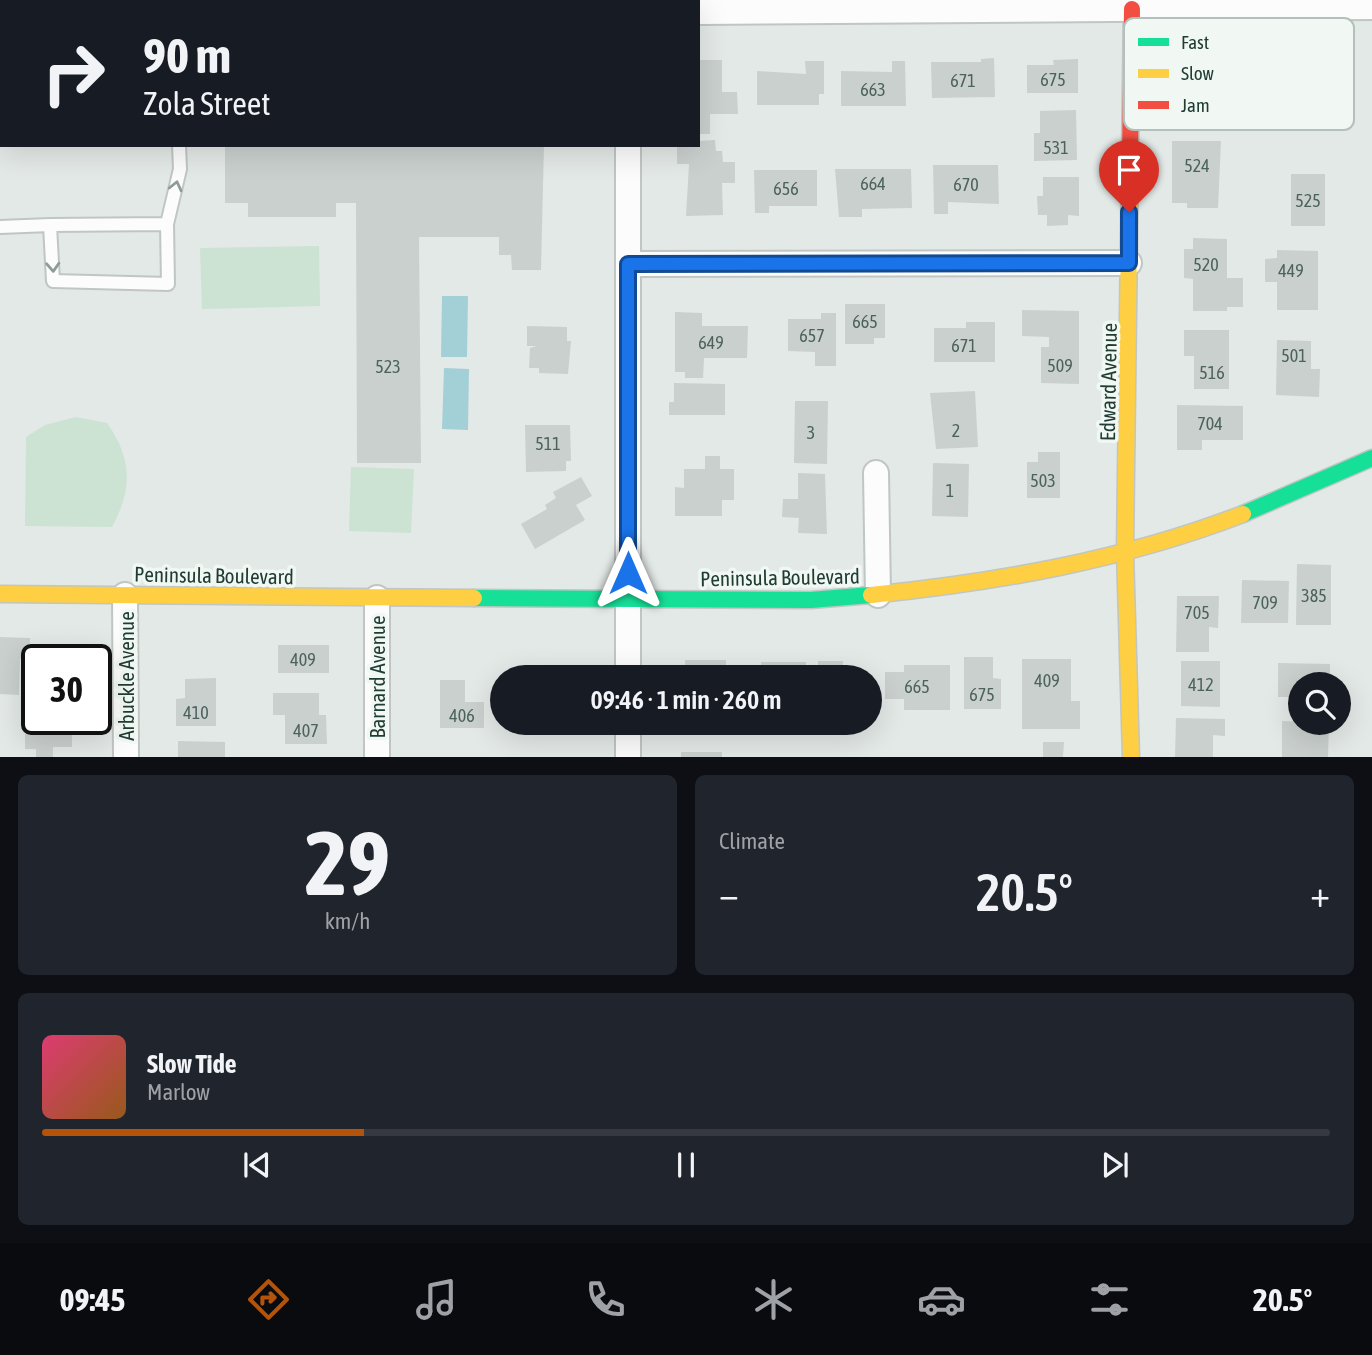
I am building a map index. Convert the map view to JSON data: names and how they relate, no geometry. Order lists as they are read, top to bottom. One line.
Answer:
{"streets":{"main road":["Edward Avenue","Peninsula Boulevard"],"street":["Arbuckle Avenue","Barnard Avenue"]},"crossings":[["Edward Avenue","Peninsula Boulevard"],["Peninsula Boulevard","Arbuckle Avenue"],["Peninsula Boulevard","Barnard Avenue"]],"house_numbers":["675","671","663","531","524","664","670","656","525","520","449","665","657","649","671","501","509","523","516","704","2","3","511","503","1","385","709","705","409","409","412","665","675","410","406","407"],"legend":["Fast","Slow","Jam"],"page":{"turn":["90 m","Zola Street"],"limit":"30","trip":"09:46 · 1 min · 260 m","tile":[["29","km/h"],"Climate"],"heat":["−","20.5°","+"],"song":["Slow Tide","Marlow"],"tabs":["09:45","20.5°"]}}
